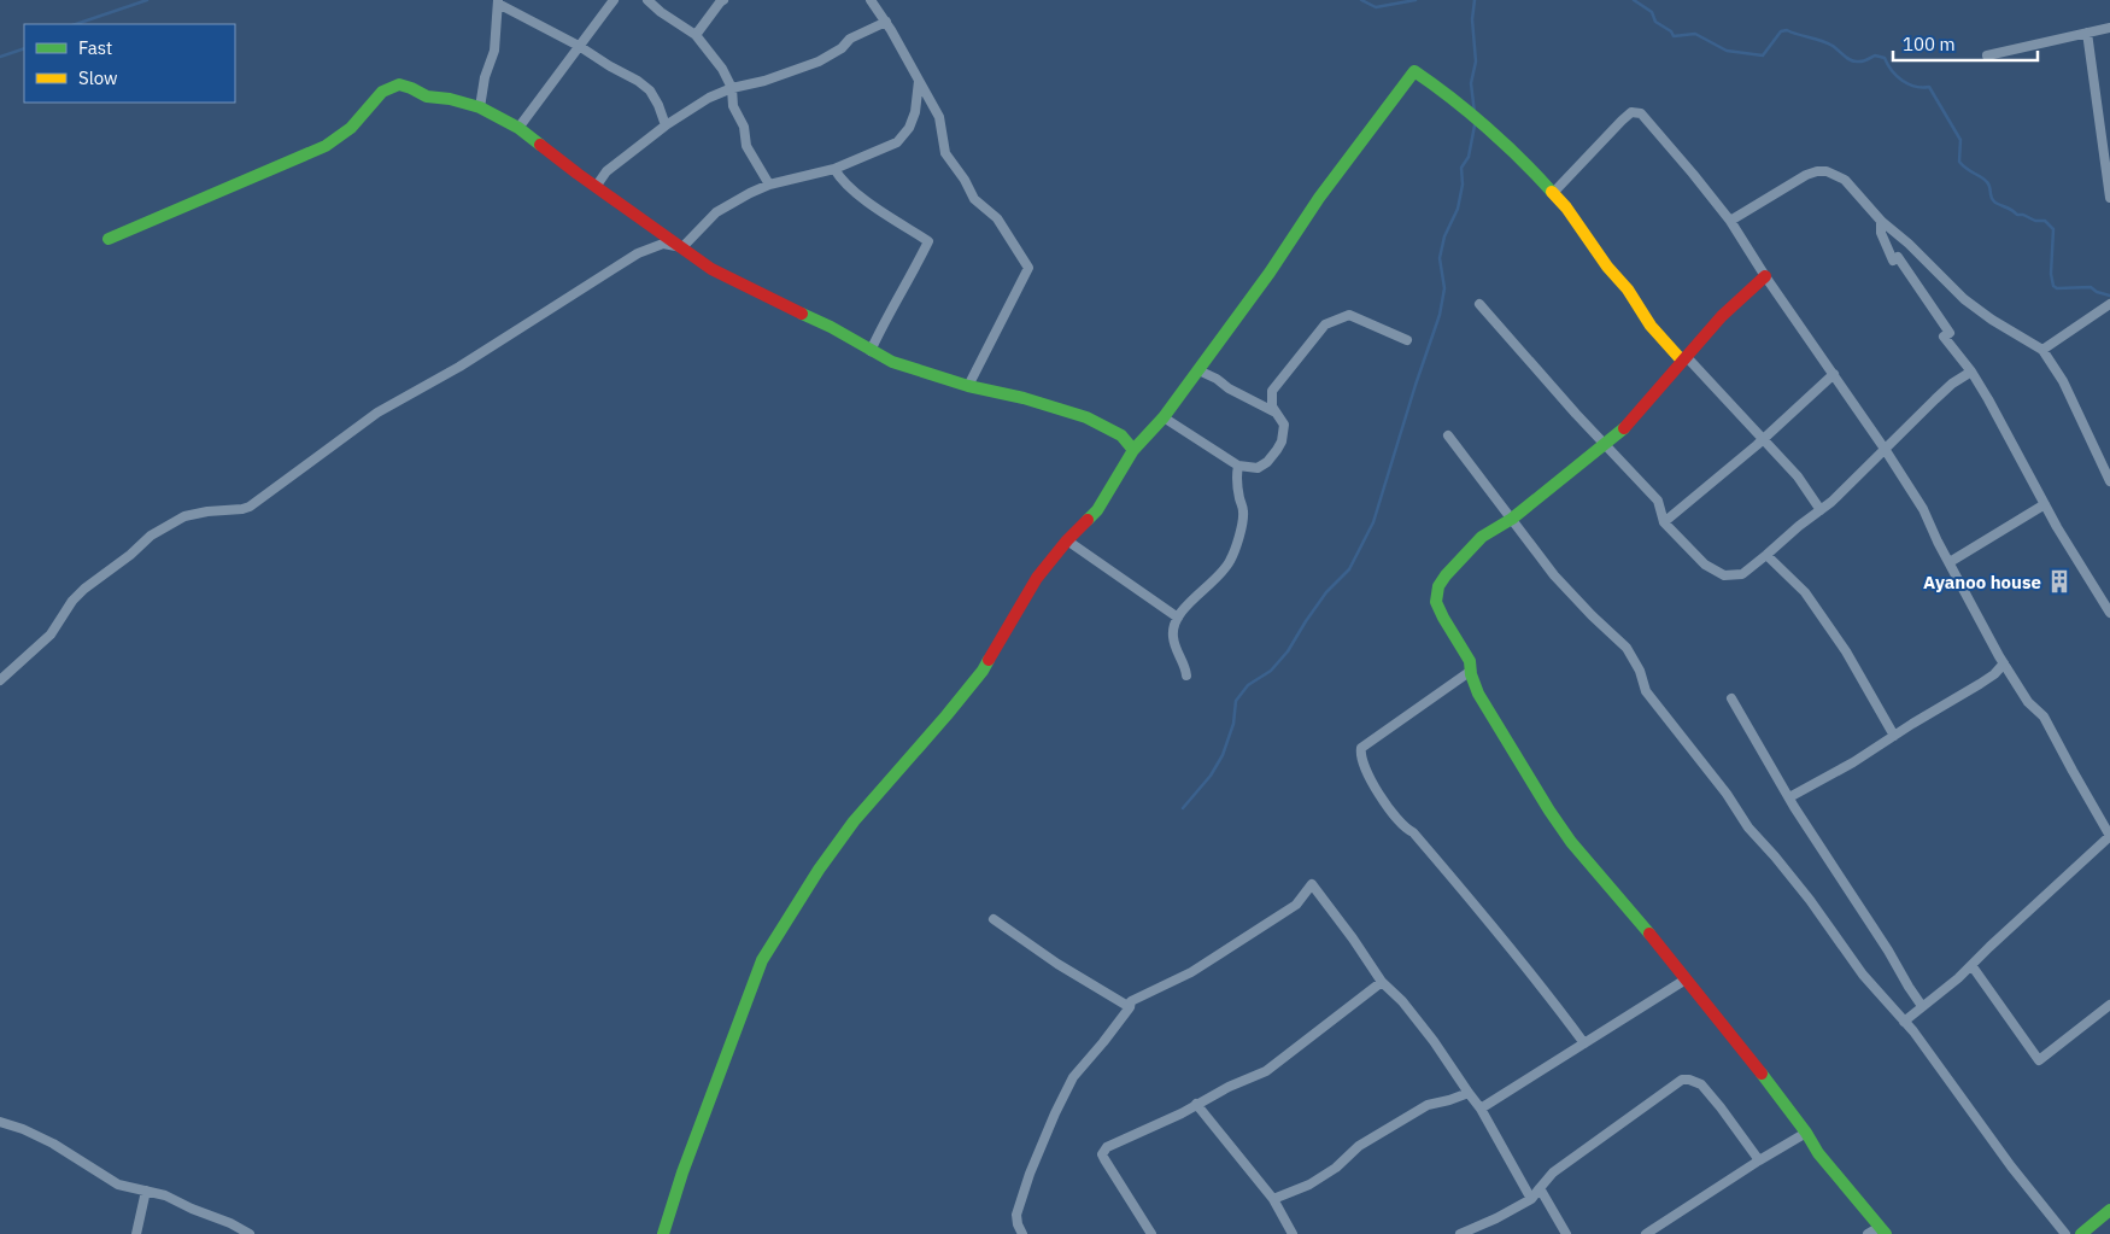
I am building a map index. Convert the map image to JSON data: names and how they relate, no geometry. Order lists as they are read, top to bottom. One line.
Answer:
{"places":{"building":["Ayanoo house"]},"legend":["Fast","Slow"],"scale_bar":"100 m"}
